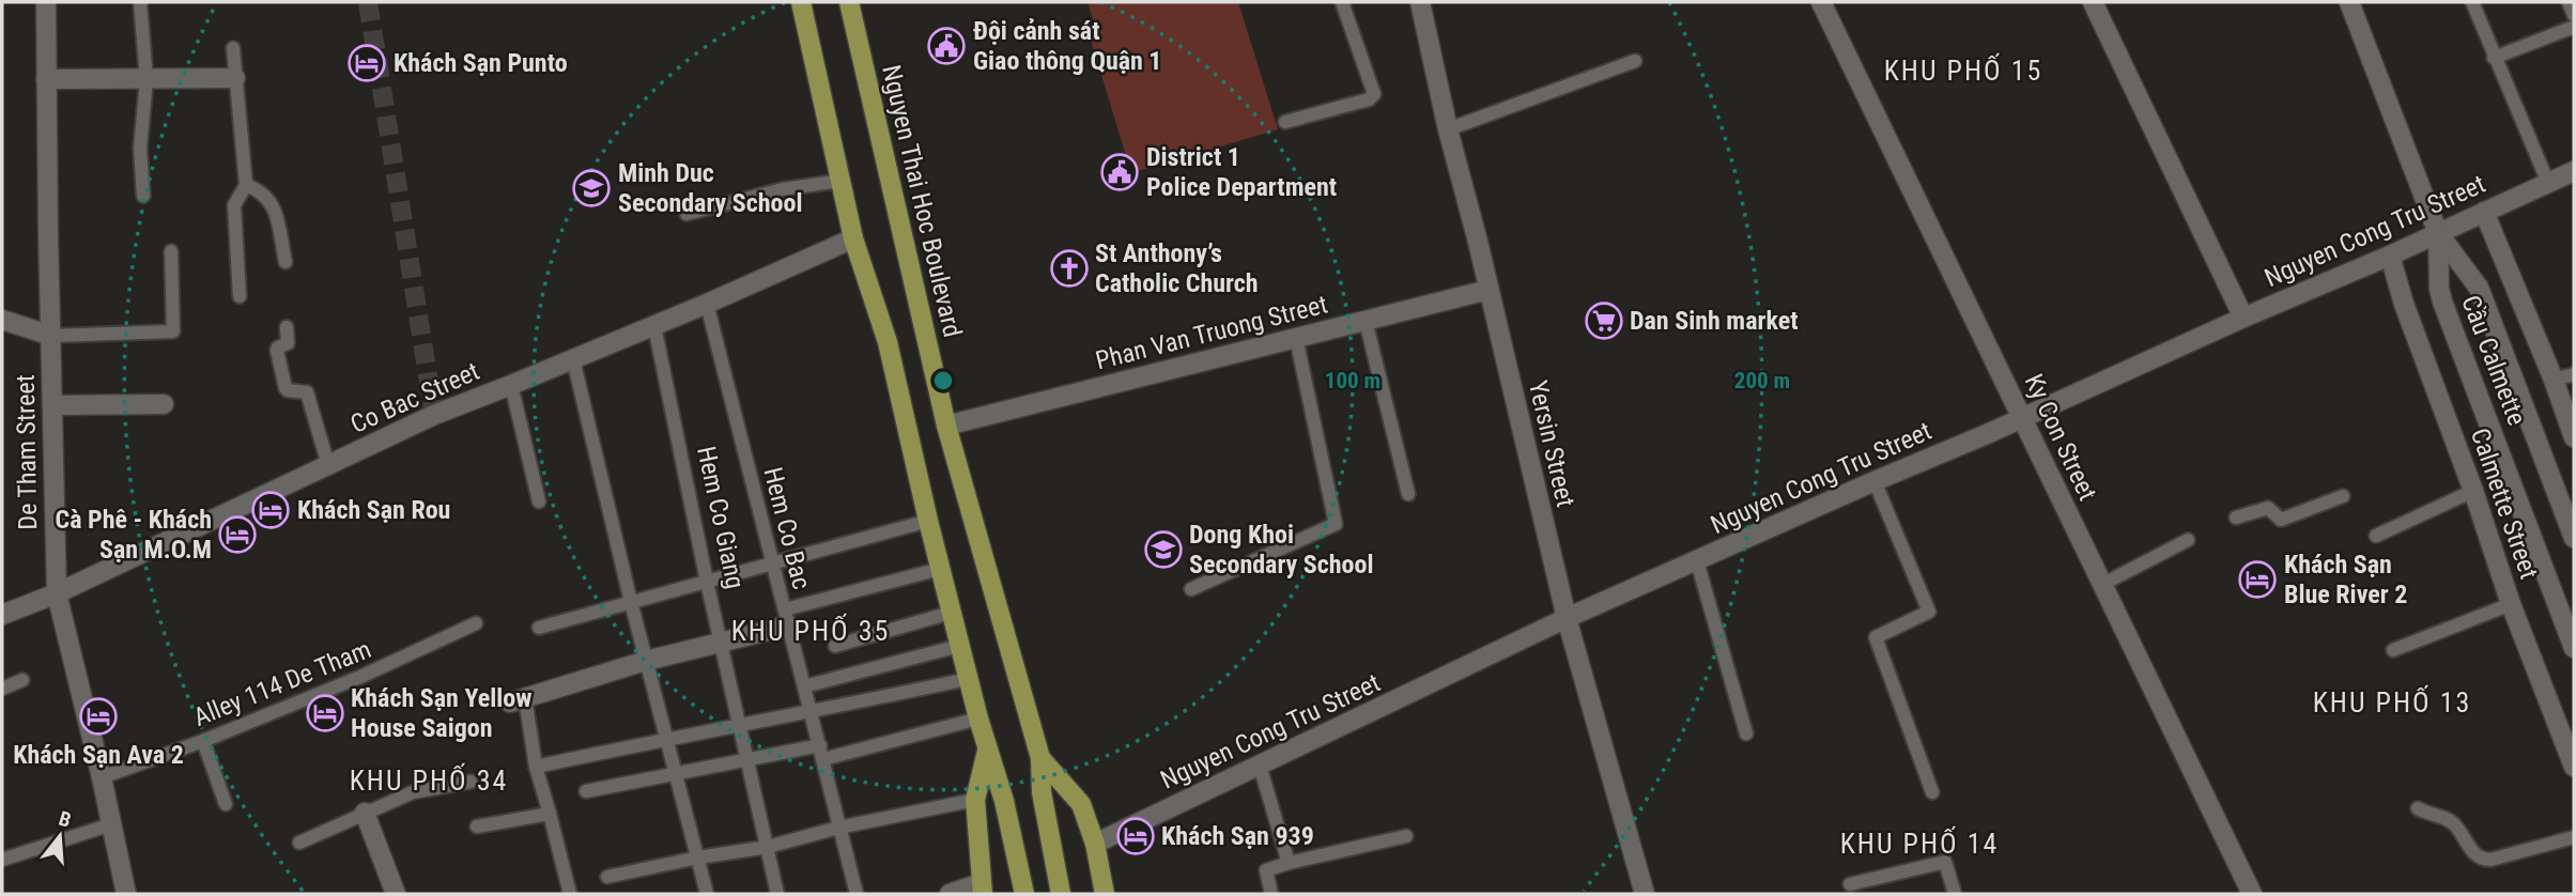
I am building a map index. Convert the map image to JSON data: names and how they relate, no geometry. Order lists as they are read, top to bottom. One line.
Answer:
{"streets":{"main road":["Nguyen Thai Hoc Boulevard"],"street":["Nguyen Cong Tru Street","Phan Van Truong Street","Cầu Calmette","Co Bac Street","Ky Con Street","Yersin Street","De Tham Street","Calmette Street"],"lane":["Hem Co Giang","Hem Co Bac","Alley 114 De Tham"]},"crossings":[["Nguyen Thai Hoc Boulevard","Nguyen Cong Tru Street"],["Nguyen Thai Hoc Boulevard","Phan Van Truong Street"],["Nguyen Cong Tru Street","Cầu Calmette"],["Nguyen Cong Tru Street","Ky Con Street"],["Nguyen Cong Tru Street","Yersin Street"],["Nguyen Cong Tru Street","Calmette Street"],["Phan Van Truong Street","Yersin Street"],["Co Bac Street","De Tham Street"],["Co Bac Street","Hem Co Giang"],["Co Bac Street","Hem Co Bac"],["De Tham Street","Alley 114 De Tham"]],"districts":["KHU PHỐ 15","KHU PHỐ 35","KHU PHỐ 13","KHU PHỐ 34","KHU PHỐ 14"],"places":{"public building":["Đội cảnh sát Giao thông Quận 1","District 1 Police Department"],"hotel":["Khách Sạn Punto","Khách Sạn Rou","Cà Phê - Khách Sạn M.O.M","Khách Sạn Blue River 2","Khách Sạn Yellow House Saigon","Khách Sạn Ava 2","Khách Sạn 939"],"school or university":["Minh Duc Secondary School","Dong Khoi Secondary School"],"church":["St Anthony’s Catholic Church"],"supermarket":["Dan Sinh market"]},"north":"top","rings":["100 m","200 m"]}
